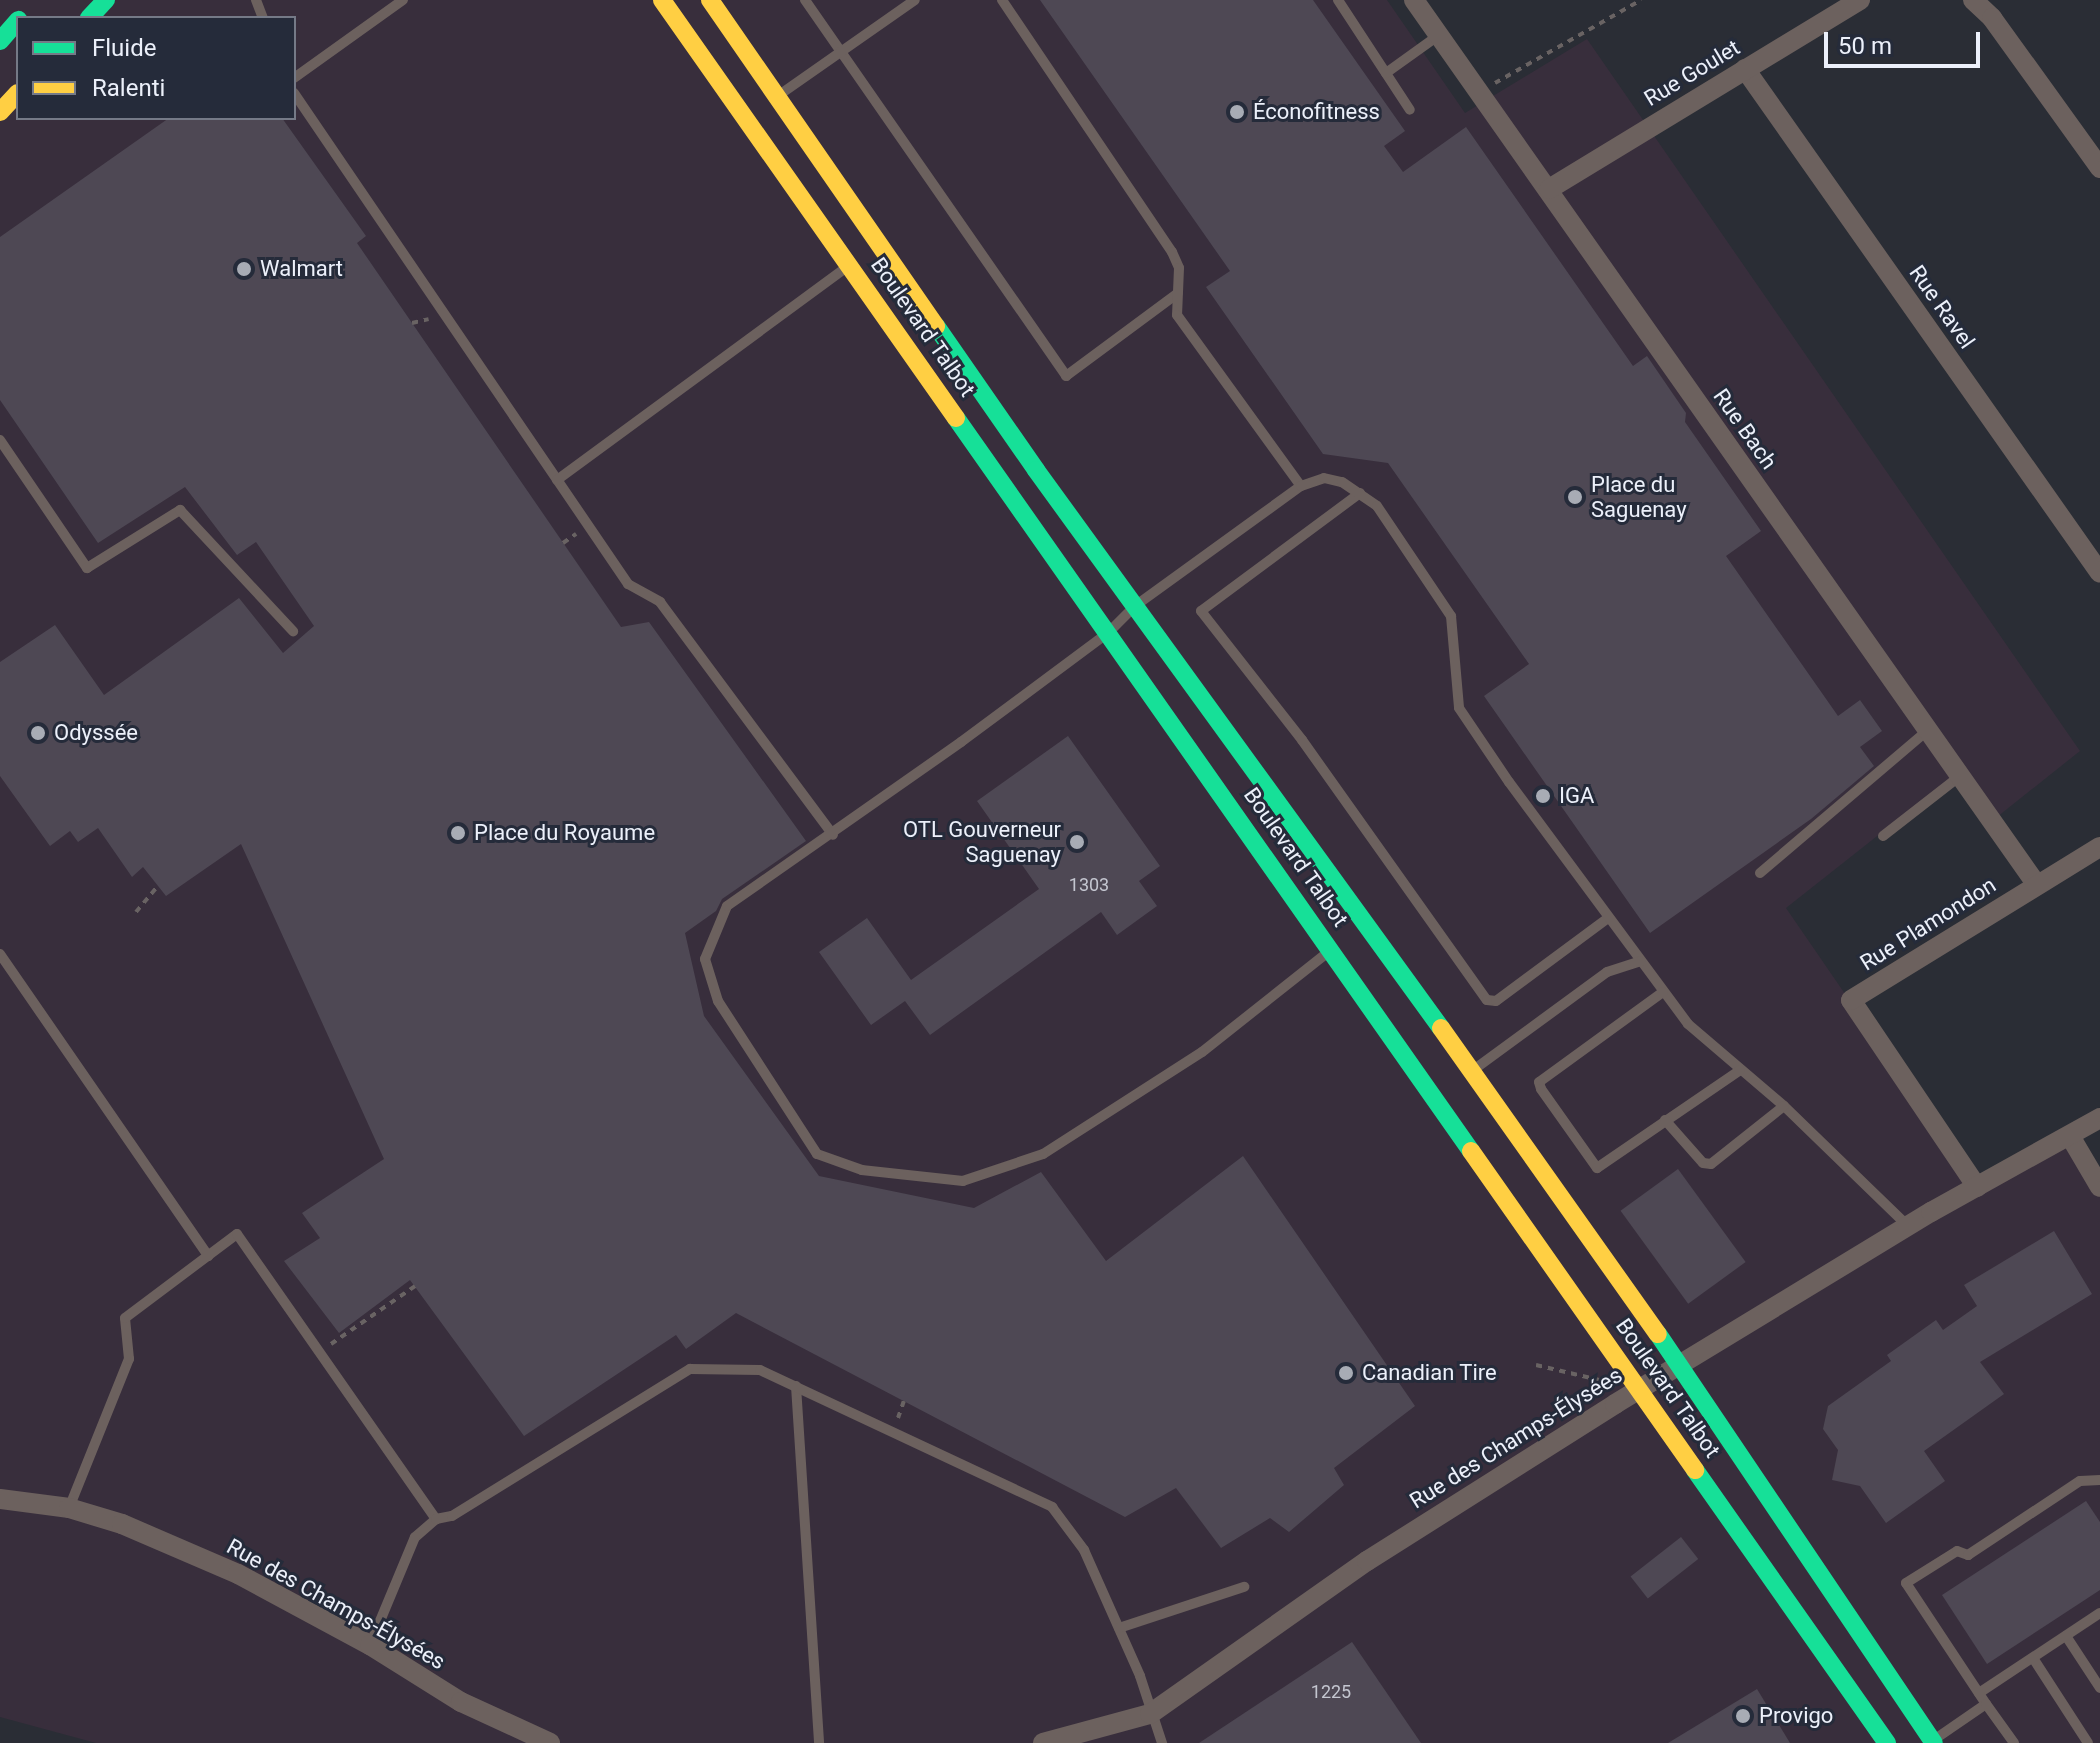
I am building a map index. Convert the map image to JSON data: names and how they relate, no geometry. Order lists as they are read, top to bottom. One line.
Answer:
{"streets":{"main road":["Boulevard Talbot"],"street":["Rue Goulet","Rue Ravel","Rue Bach","Rue Plamondon","Rue des Champs-Élysées"]},"crossings":[["Rue Goulet","Rue Ravel"],["Rue Goulet","Rue Bach"],["Boulevard Talbot","Rue des Champs-Élysées"],["Rue Bach","Rue Plamondon"],["Rue Plamondon","Rue des Champs-Élysées"]],"places":["Éconofitness","Walmart","Place du Saguenay","Odyssée","IGA","Place du Royaume","OTL Gouverneur Saguenay","Canadian Tire","Provigo"],"house_numbers":["1303","1225"],"legend":["Fluide","Ralenti"],"scale_bar":"50 m"}
